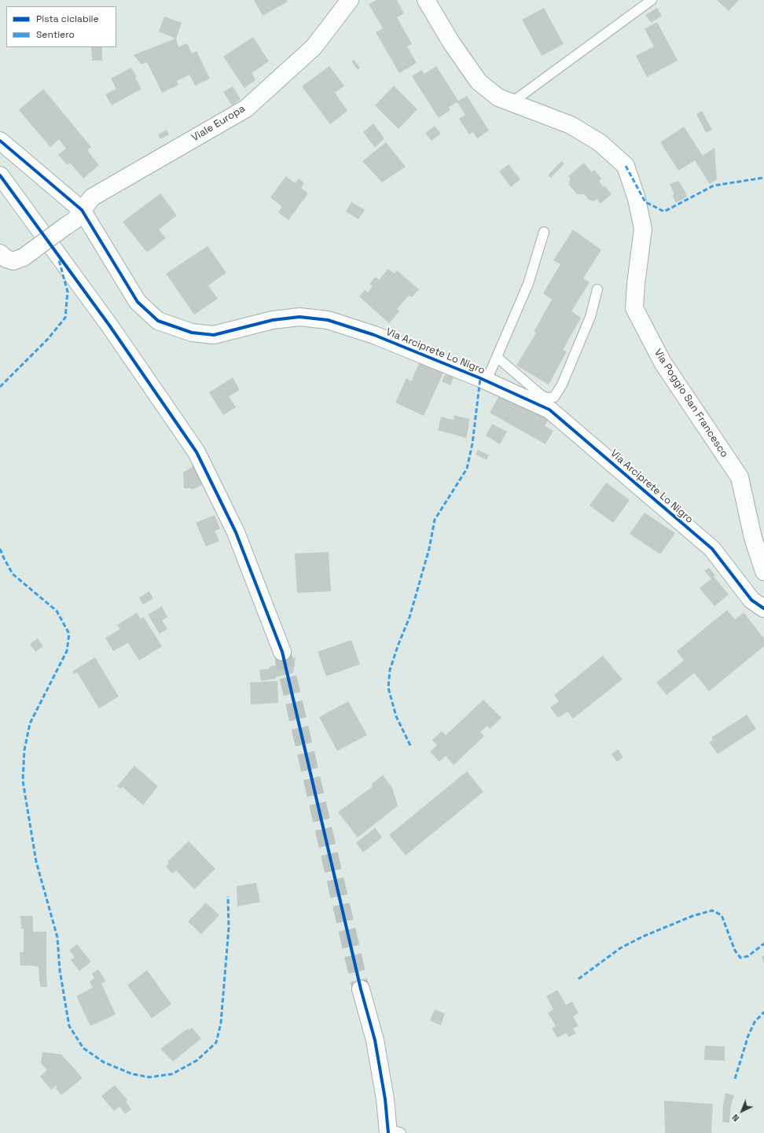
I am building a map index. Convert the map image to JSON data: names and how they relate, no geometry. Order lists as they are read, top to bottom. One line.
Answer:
{"streets":{"street":["Viale Europa","Via Arciprete Lo Nigro","Via Poggio San Francesco"]},"crossings":[["Viale Europa","Via Arciprete Lo Nigro"]],"legend":["Pista ciclabile","Sentiero"],"north":"bottom left"}
